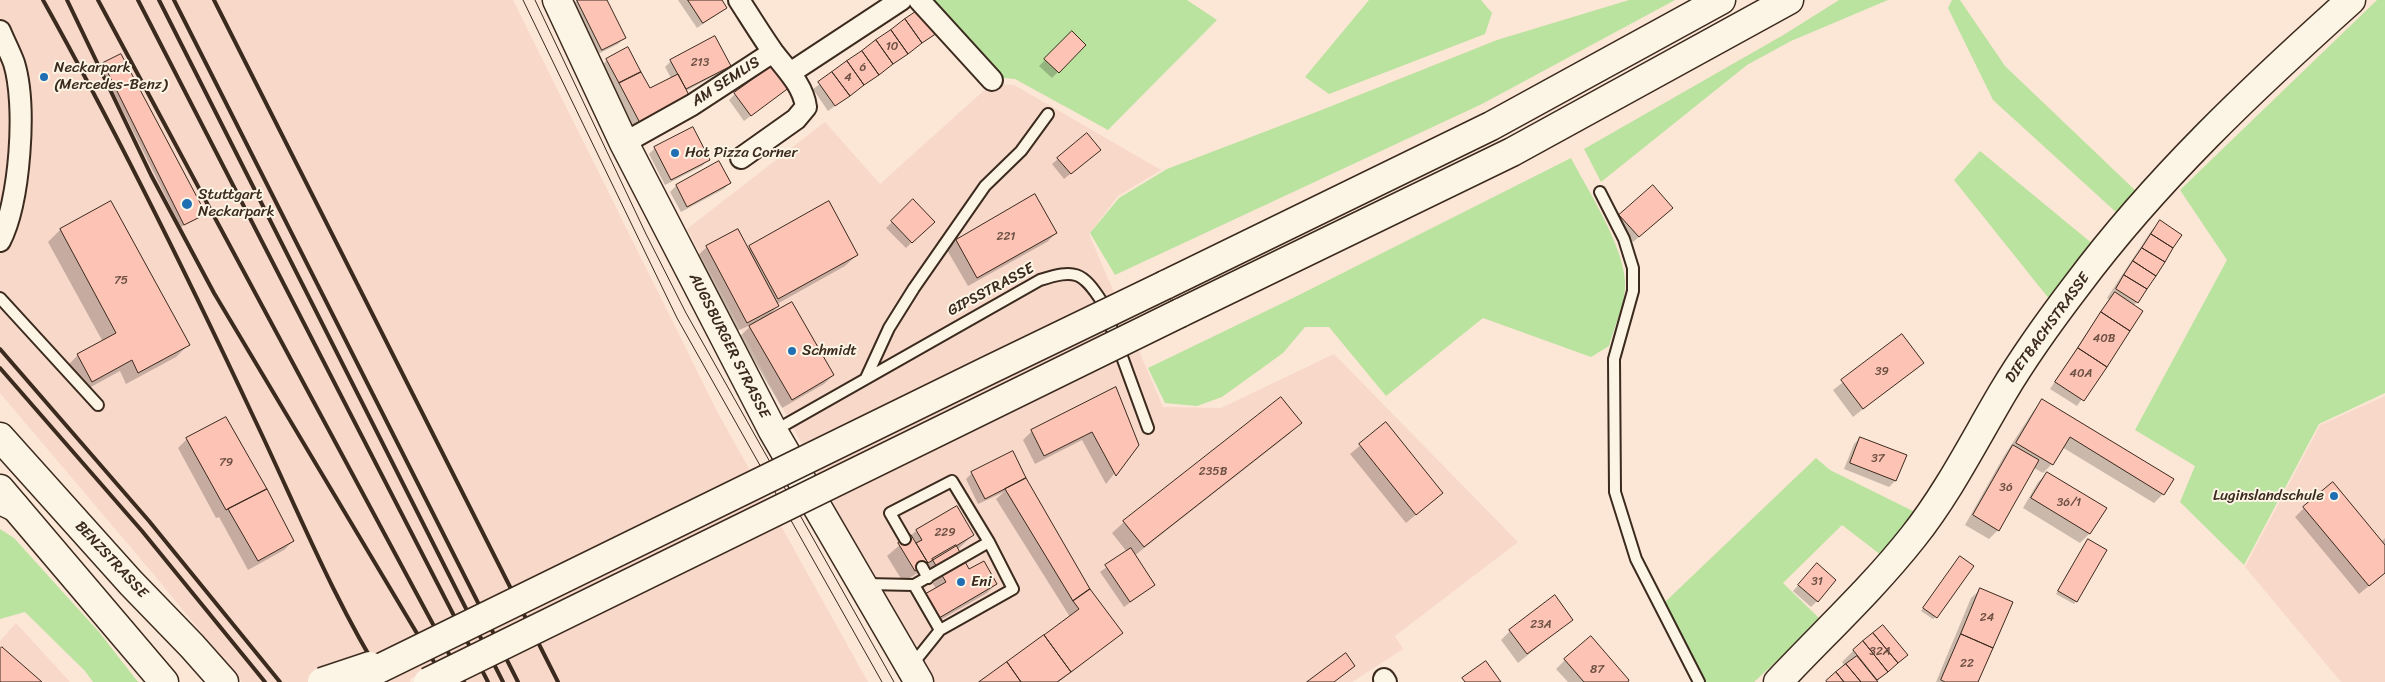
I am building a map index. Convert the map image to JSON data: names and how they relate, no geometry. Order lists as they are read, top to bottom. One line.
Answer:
{"streets":{"main road":["DIETBACHSTRASSE","AUGSBURGER STRASSE","BENZSTRASSE"],"street":["AM SEMLIS"],"lane":["GIPSSTRASSE"]},"crossings":[["AM SEMLIS","AUGSBURGER STRASSE"],["GIPSSTRASSE","AUGSBURGER STRASSE"]],"places":["Neckarpark (Mercedes-Benz)","Hot Pizza Corner","Stuttgart Neckarpark","Schmidt","Luginslandschule","Eni"],"house_numbers":["10","213","6","4","221","75","40B","39","40A","37","79","235B","36","36/1","229","31","24","23A","32A","22","87"]}
